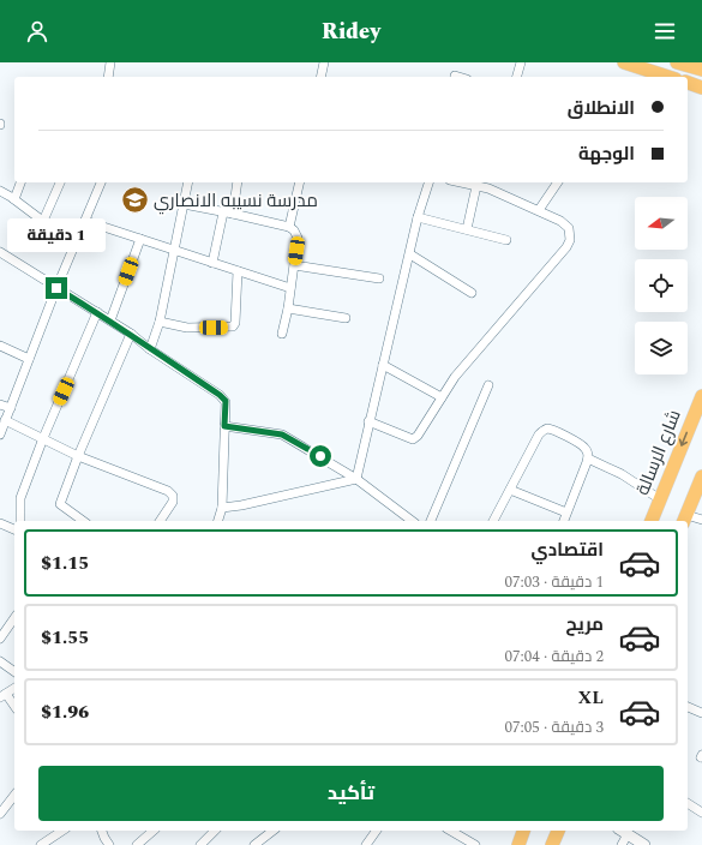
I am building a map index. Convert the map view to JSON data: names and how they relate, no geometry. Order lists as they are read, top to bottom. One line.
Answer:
{"streets":{"main road":["شارع الرسالة"]},"places":{"school or university":["مدرسة نسيبه الانصاري"]},"north":"left","page":{"header":"Ridey","banner":["الانطلاق","الوجهة"],"bubble":"1 دقيقة","list":[{"name":"اقتصادي","note":"1 دقيقة · 07:03","value":"$1.15"},{"name":"مريح","note":"2 دقيقة · 07:04","value":"$1.55"},{"name":"XL","note":"3 دقيقة · 07:05","value":"$1.96"}],"buttons":"تأكيد"}}
